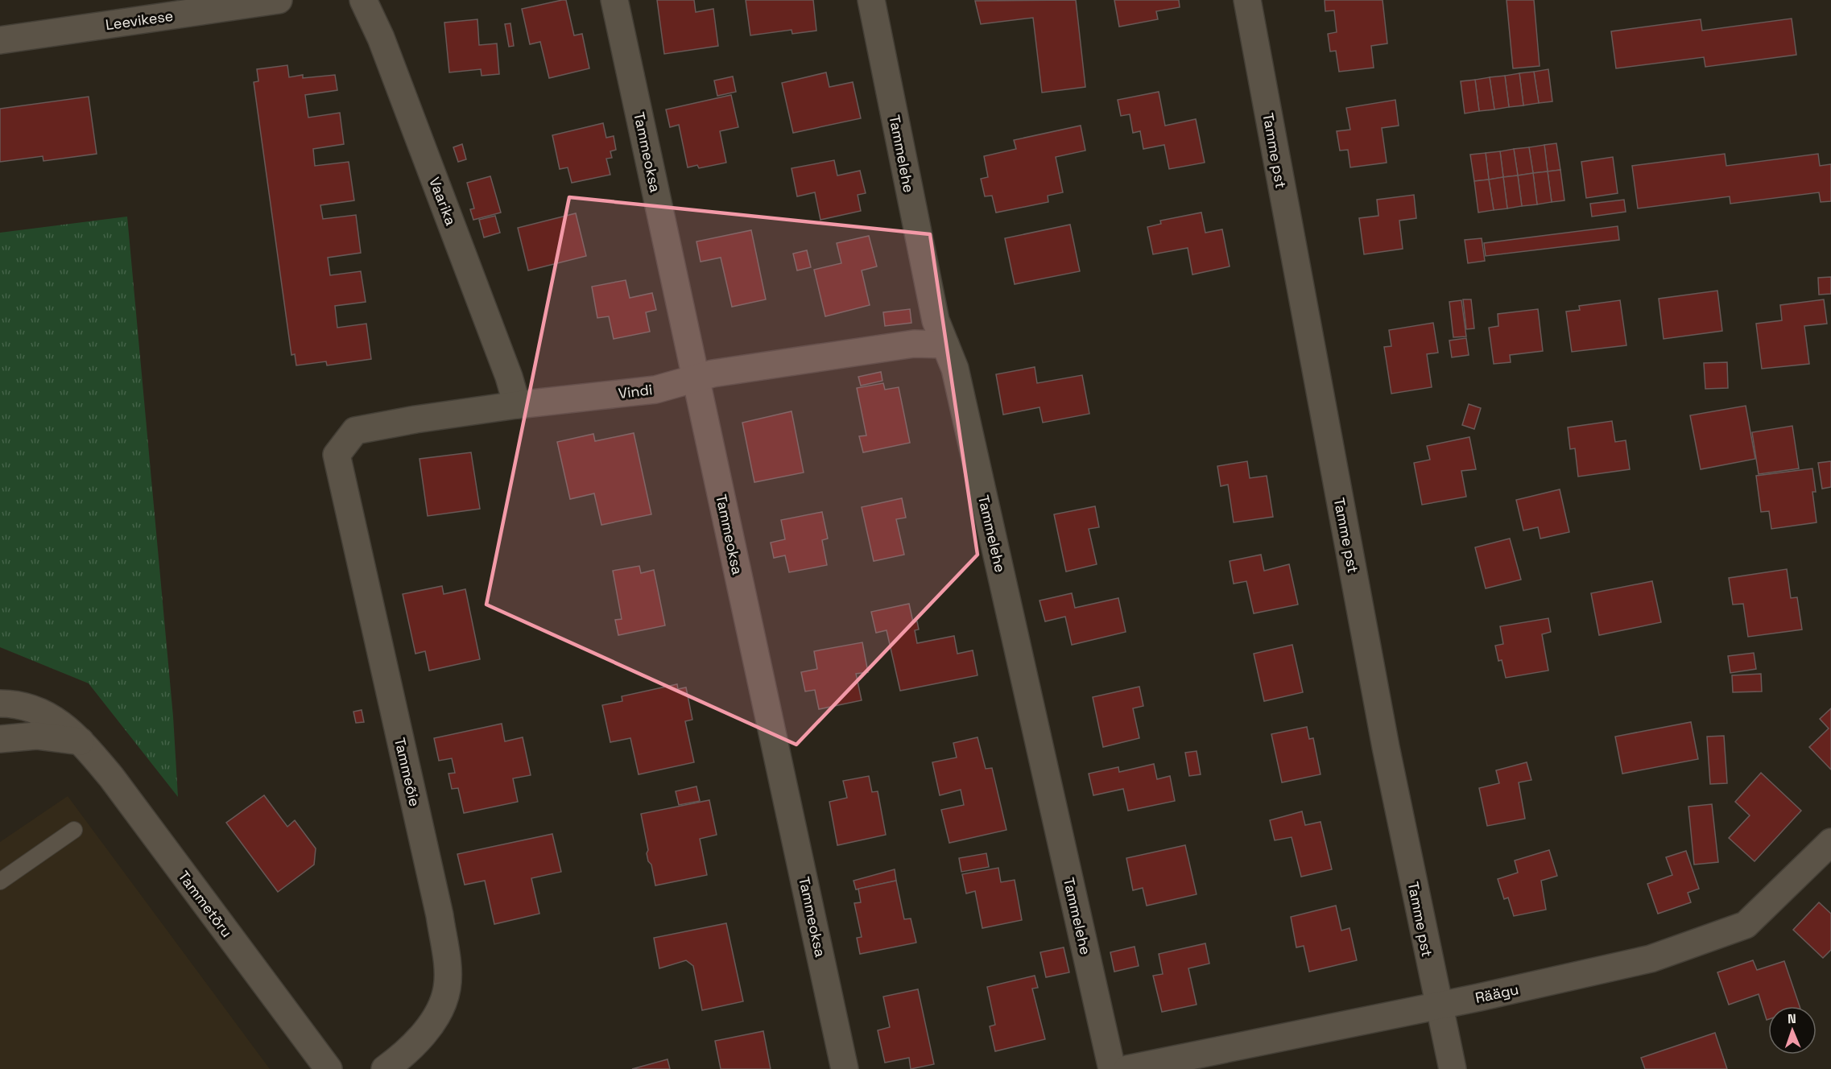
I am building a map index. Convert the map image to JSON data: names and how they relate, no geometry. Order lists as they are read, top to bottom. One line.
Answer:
{"streets":{"street":["Leevikese","Tamme pst","Tammeoksa","Tammelehe","Vaarika","Vindi","Tammeõie","Tammetõru","Räägu"]},"crossings":[["Tamme pst","Räägu"],["Tammeoksa","Vindi"],["Tammelehe","Vindi"],["Vaarika","Vindi"],["Vindi","Tammeõie"]],"north":"top"}
